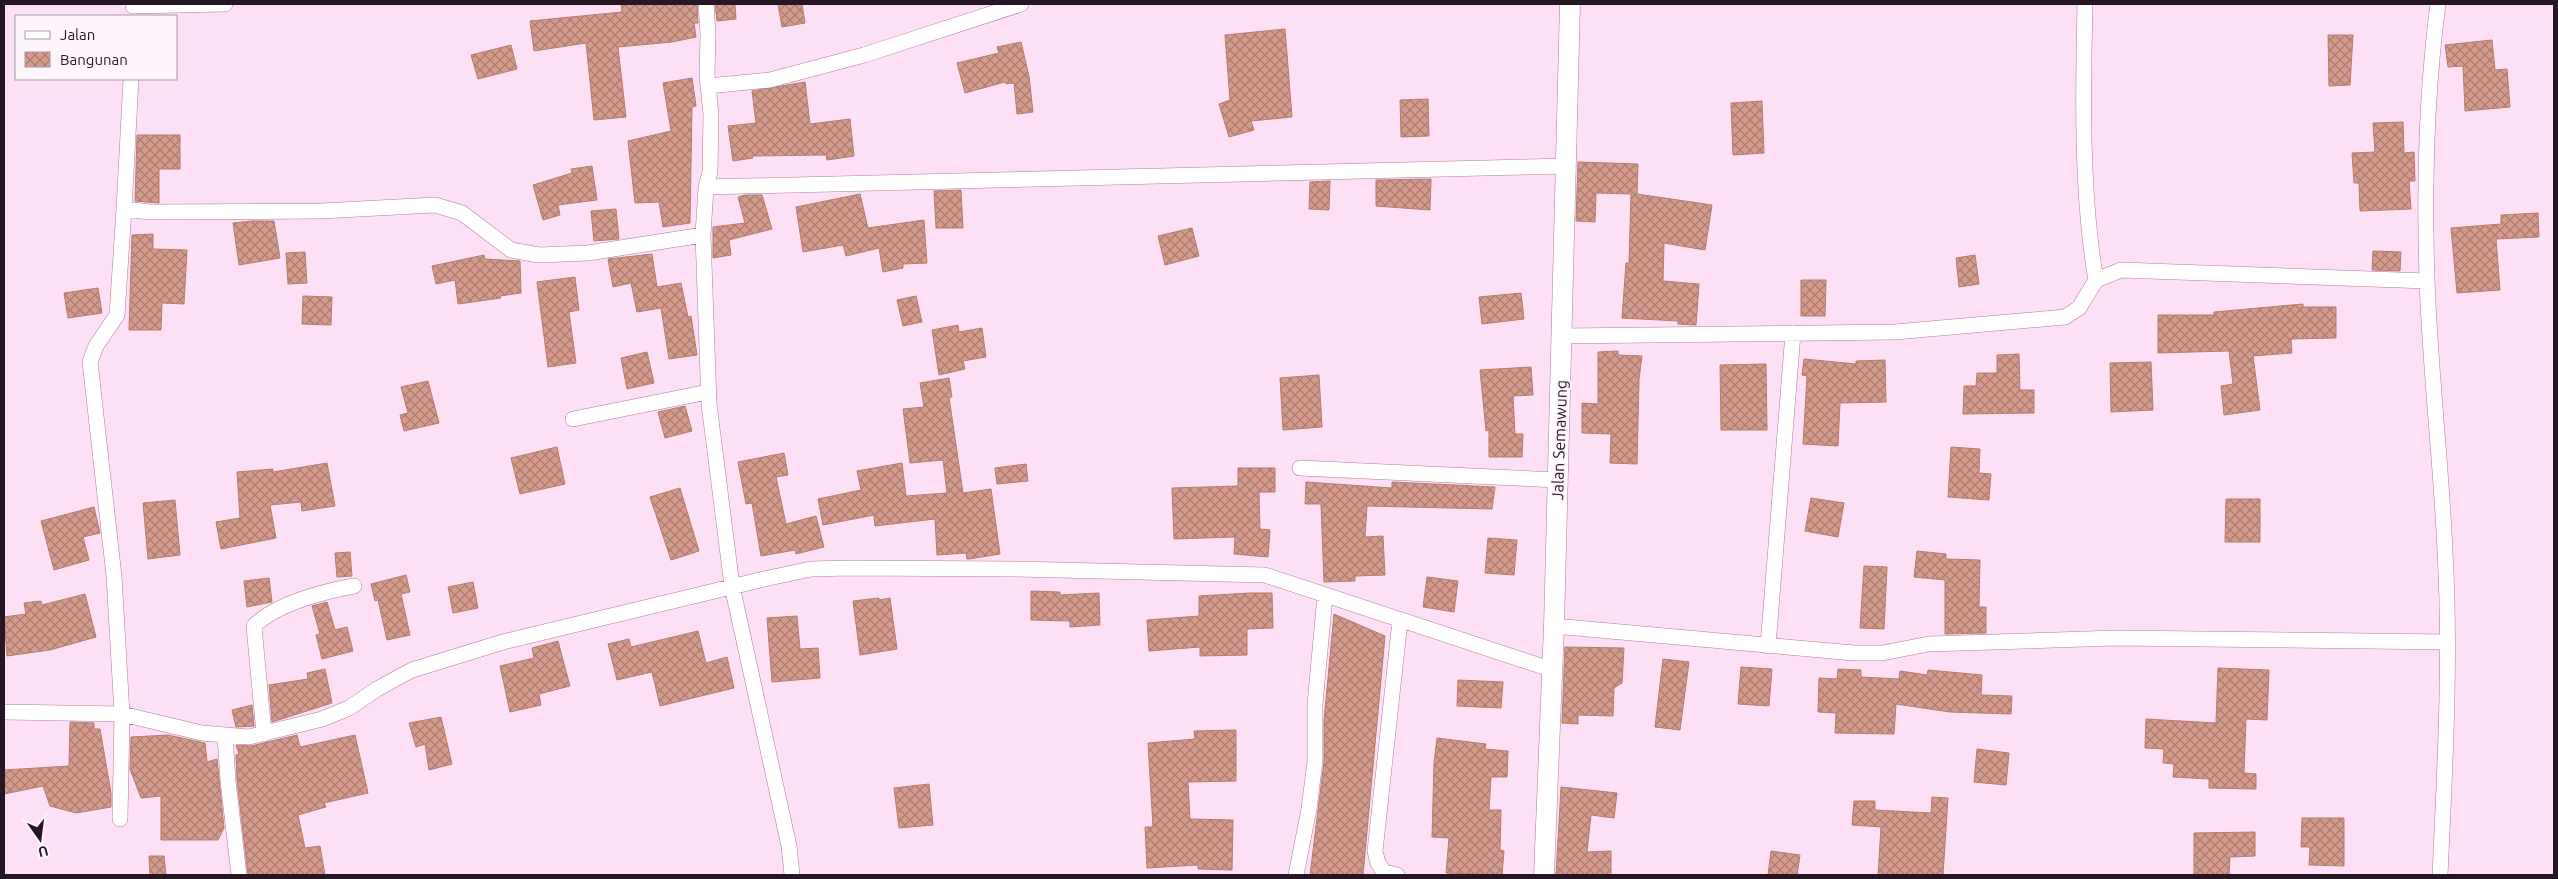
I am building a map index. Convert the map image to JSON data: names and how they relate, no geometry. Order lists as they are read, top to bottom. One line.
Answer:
{"streets":{"street":["Jalan Semawung"]},"legend":["Jalan","Bangunan"],"north":"bottom"}
